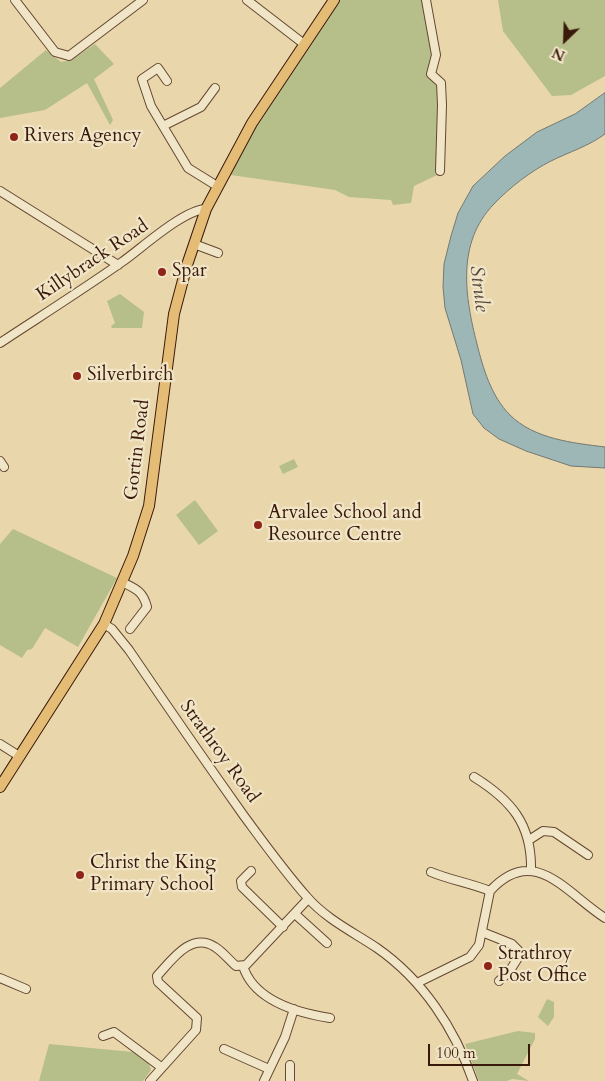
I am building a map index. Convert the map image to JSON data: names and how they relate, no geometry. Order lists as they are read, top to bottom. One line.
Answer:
{"streets":{"main road":["Gortin Road"],"street":["Killybrack Road","Strathroy Road"]},"crossings":[["Killybrack Road","Gortin Road"],["Gortin Road","Strathroy Road"]],"water":["Strule"],"places":["Rivers Agency","Spar","Silverbirch","Arvalee School and Resource Centre","Christ the King Primary School","Strathroy Post Office"],"scale_bar":"100 m","north":"bottom left"}
